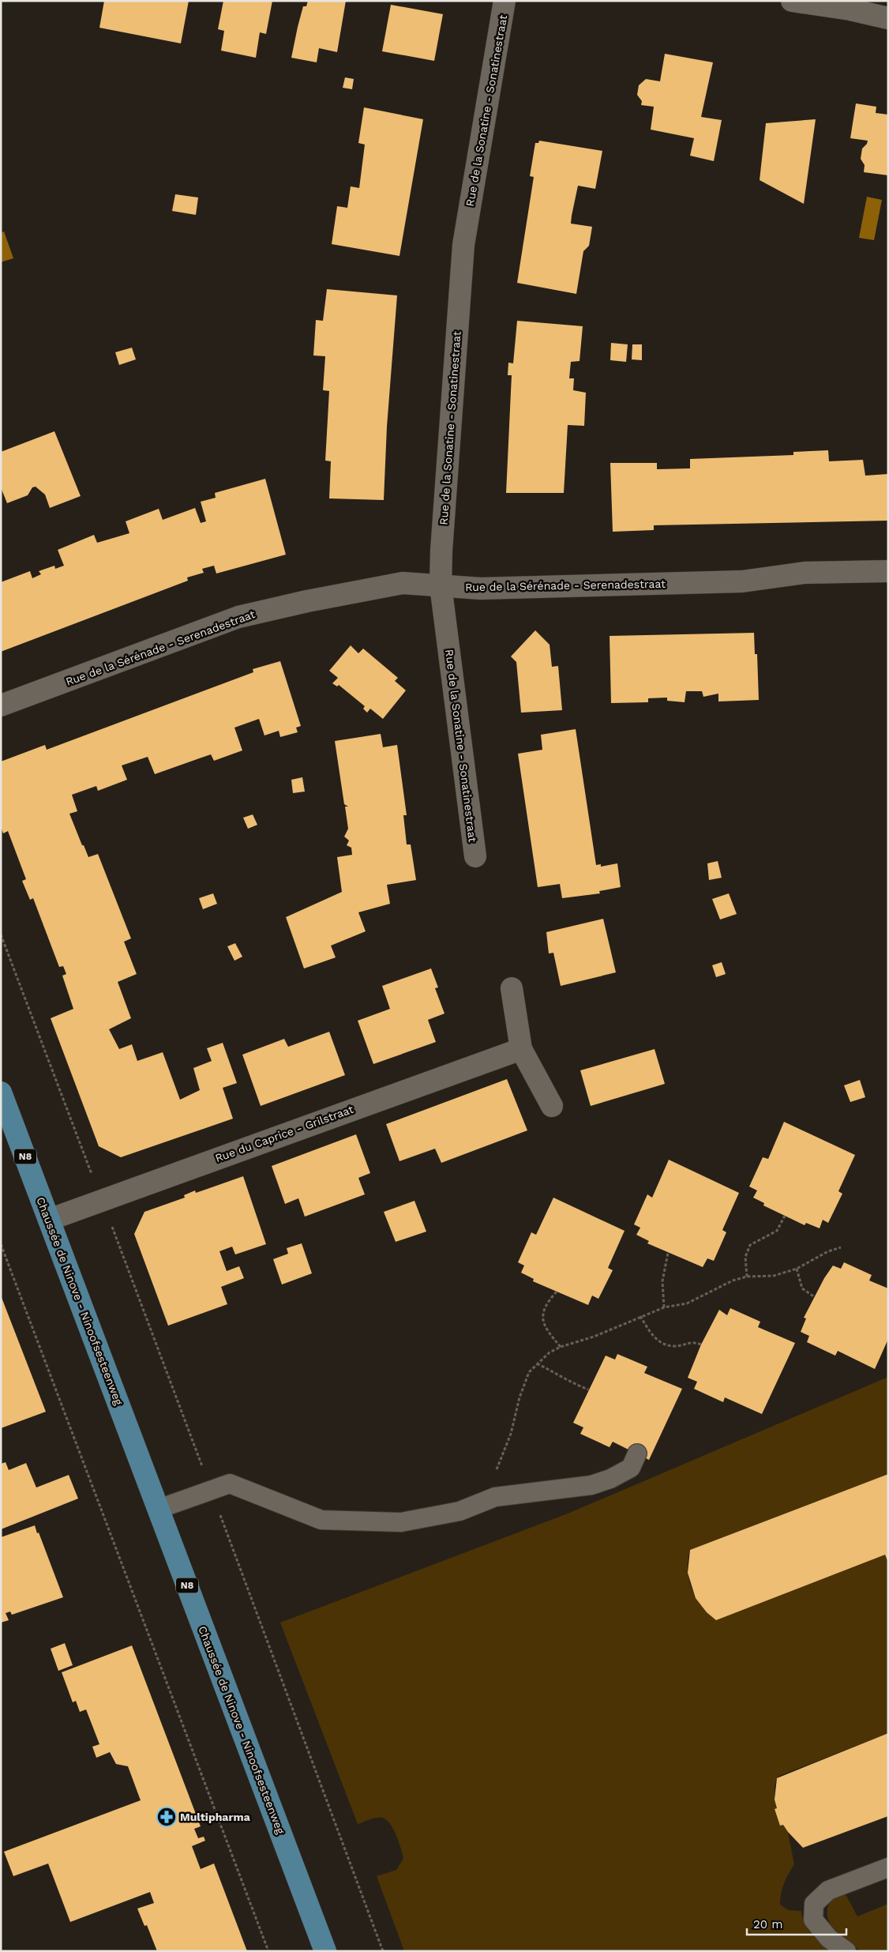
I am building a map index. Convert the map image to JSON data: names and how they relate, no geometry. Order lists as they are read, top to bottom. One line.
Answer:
{"streets":{"main road":["N8","Chaussée de Ninove - Ninoofsesteenweg"],"street":["Rue de la Sonatine - Sonatinestraat","Rue de la Sérénade - Serenadestraat","Rue du Caprice - Grilstraat"]},"crossings":[["Rue de la Sonatine - Sonatinestraat","Rue de la Sérénade - Serenadestraat"],["Rue du Caprice - Grilstraat","Chaussée de Ninove - Ninoofsesteenweg"]],"places":{"pharmacy":["Multipharma"]},"scale_bar":"20 m"}
